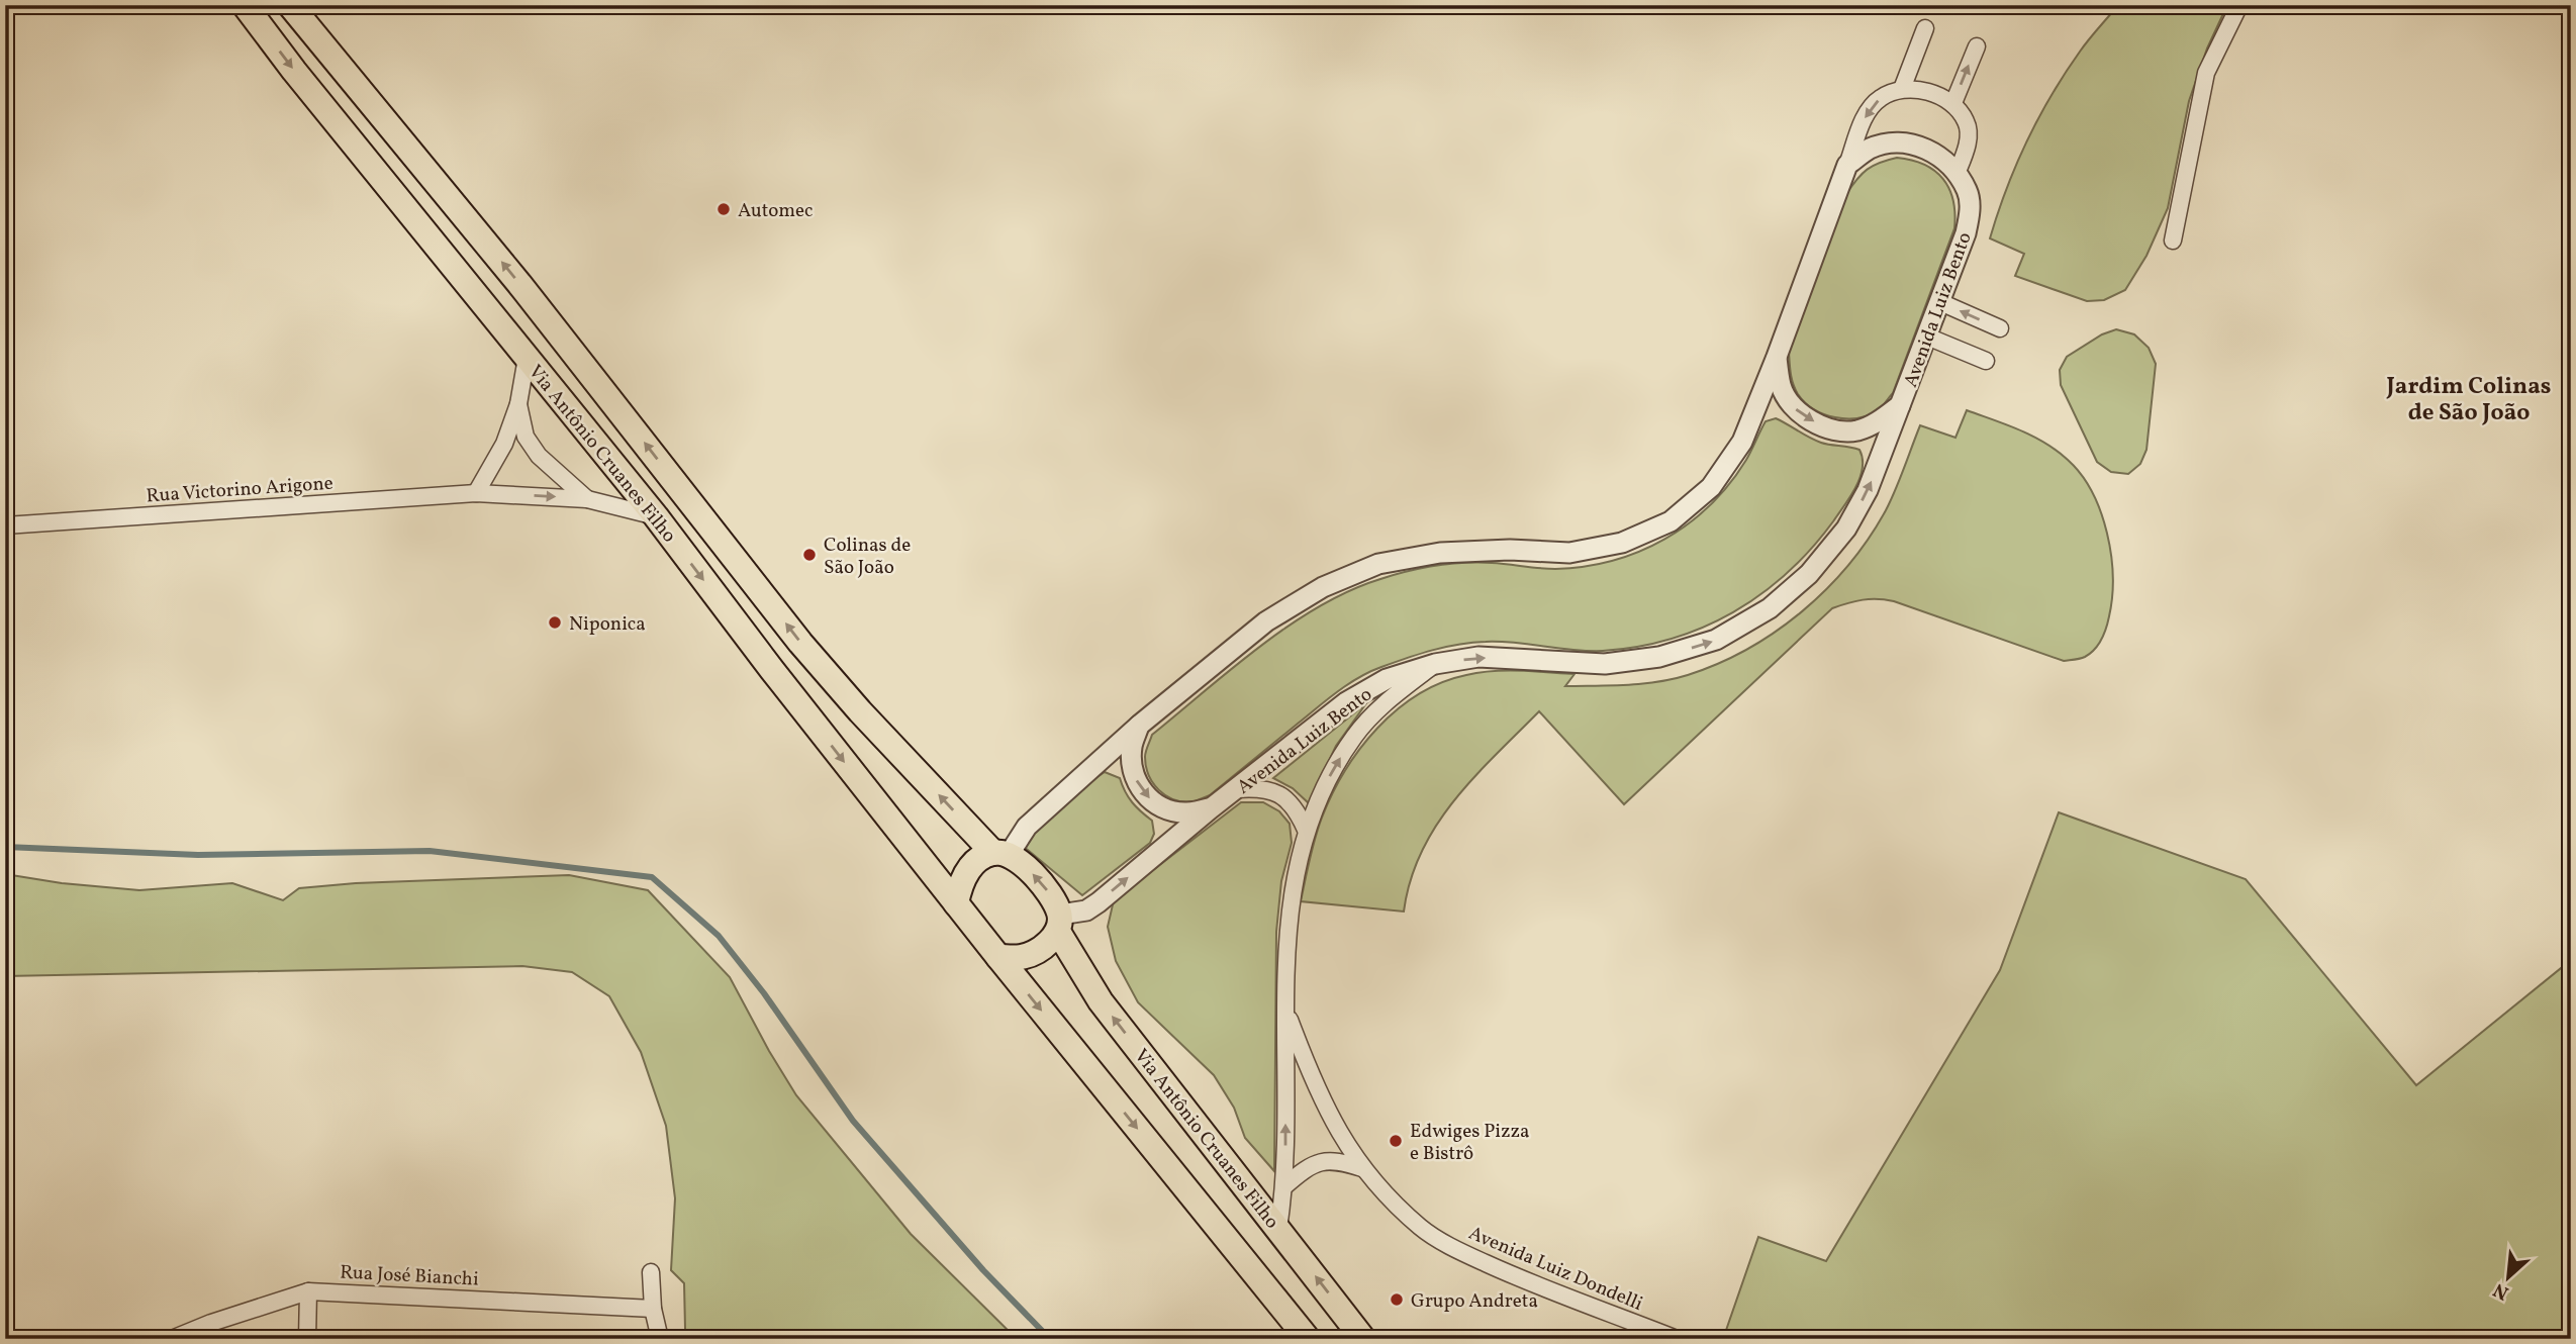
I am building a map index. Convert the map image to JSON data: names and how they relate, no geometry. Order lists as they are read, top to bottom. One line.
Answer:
{"streets":{"main road":["Via Antônio Cruanes Filho"],"street":["Avenida Luiz Bento","Rua Victorino Arigone","Avenida Luiz Dondelli","Rua José Bianchi"]},"crossings":[["Avenida Luiz Bento","Via Antônio Cruanes Filho"],["Avenida Luiz Bento","Avenida Luiz Dondelli"],["Via Antônio Cruanes Filho","Rua Victorino Arigone"],["Via Antônio Cruanes Filho","Avenida Luiz Dondelli"]],"districts":["Jardim Colinas de São João"],"places":["Automec","Colinas de São João","Niponica","Edwiges Pizza e Bistrô","Grupo Andreta"],"north":"bottom left"}
